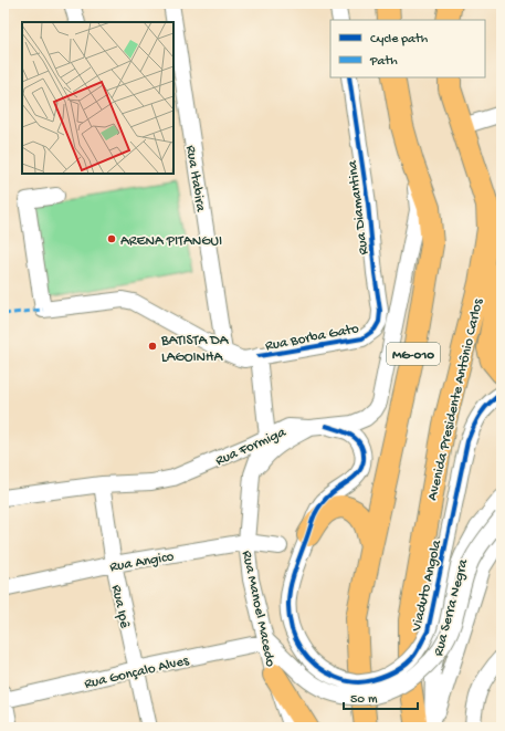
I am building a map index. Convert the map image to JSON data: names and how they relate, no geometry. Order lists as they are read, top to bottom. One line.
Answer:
{"streets":{"highway":["MG-010","Avenida Presidente Antônio Carlos"],"street":["Rua Itabira","Rua Diamantina","Rua Borba Gato","Rua Formiga","Rua Angico","Viaduto Angola","Rua Ipê","Rua Serra Negra","Rua Manoel Macedo","Rua Gonçalo Alves"]},"crossings":[["Rua Itabira","Rua Borba Gato"],["Rua Diamantina","Rua Borba Gato"],["MG-010","Rua Formiga"],["Rua Formiga","Viaduto Angola"],["Rua Formiga","Rua Ipê"],["Rua Formiga","Rua Manoel Macedo"],["Rua Angico","Rua Ipê"],["Rua Angico","Rua Manoel Macedo"],["Rua Ipê","Rua Gonçalo Alves"],["Rua Manoel Macedo","Rua Gonçalo Alves"]],"places":["ARENA PITANGUI","BATISTA DA LAGOINHA"],"legend":["Cycle path","Path"],"scale_bar":"50 m"}
